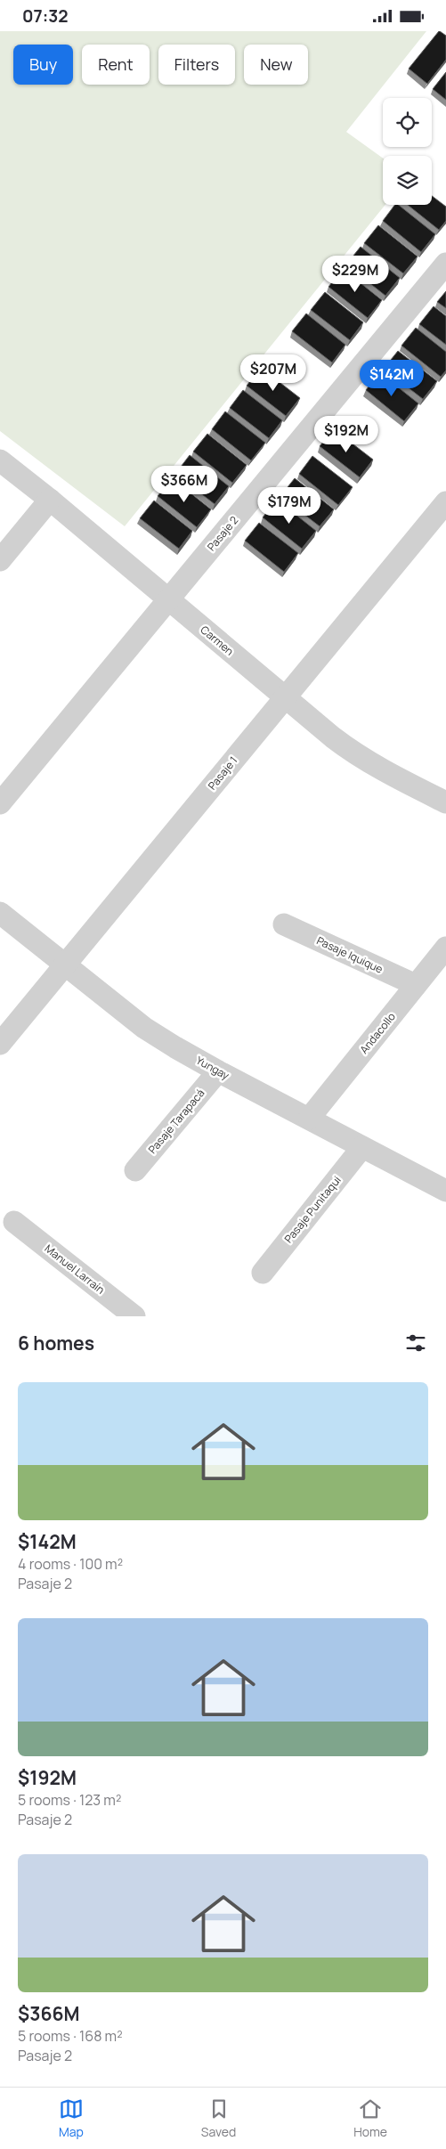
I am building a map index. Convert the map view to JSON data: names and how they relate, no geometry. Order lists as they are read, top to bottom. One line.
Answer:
{"streets":{"street":["Pasaje 2","Carmen","Pasaje 1","Pasaje Iquique","Andacollo","Yungay","Pasaje Tarapacá","Pasaje Punitaqui","Manuel Larraín"]},"crossings":[["Pasaje 2","Carmen"],["Carmen","Pasaje 1"],["Pasaje 1","Yungay"],["Pasaje Iquique","Andacollo"],["Andacollo","Yungay"],["Yungay","Pasaje Tarapacá"],["Yungay","Pasaje Punitaqui"]],"page":{"status":"07:32","chip":["Buy","Rent","Filters","New"],"price":["$229M","$207M","$142M","$192M","$366M","$179M"],"heading":"6 homes","list":[{"name":"$142M","note":"4 rooms · 100 m² · Pasaje 2"},{"name":"$192M","note":"5 rooms · 123 m² · Pasaje 2"},{"name":"$366M","note":"5 rooms · 168 m² · Pasaje 2"}],"tabs":["Map","Saved","Home"]}}
